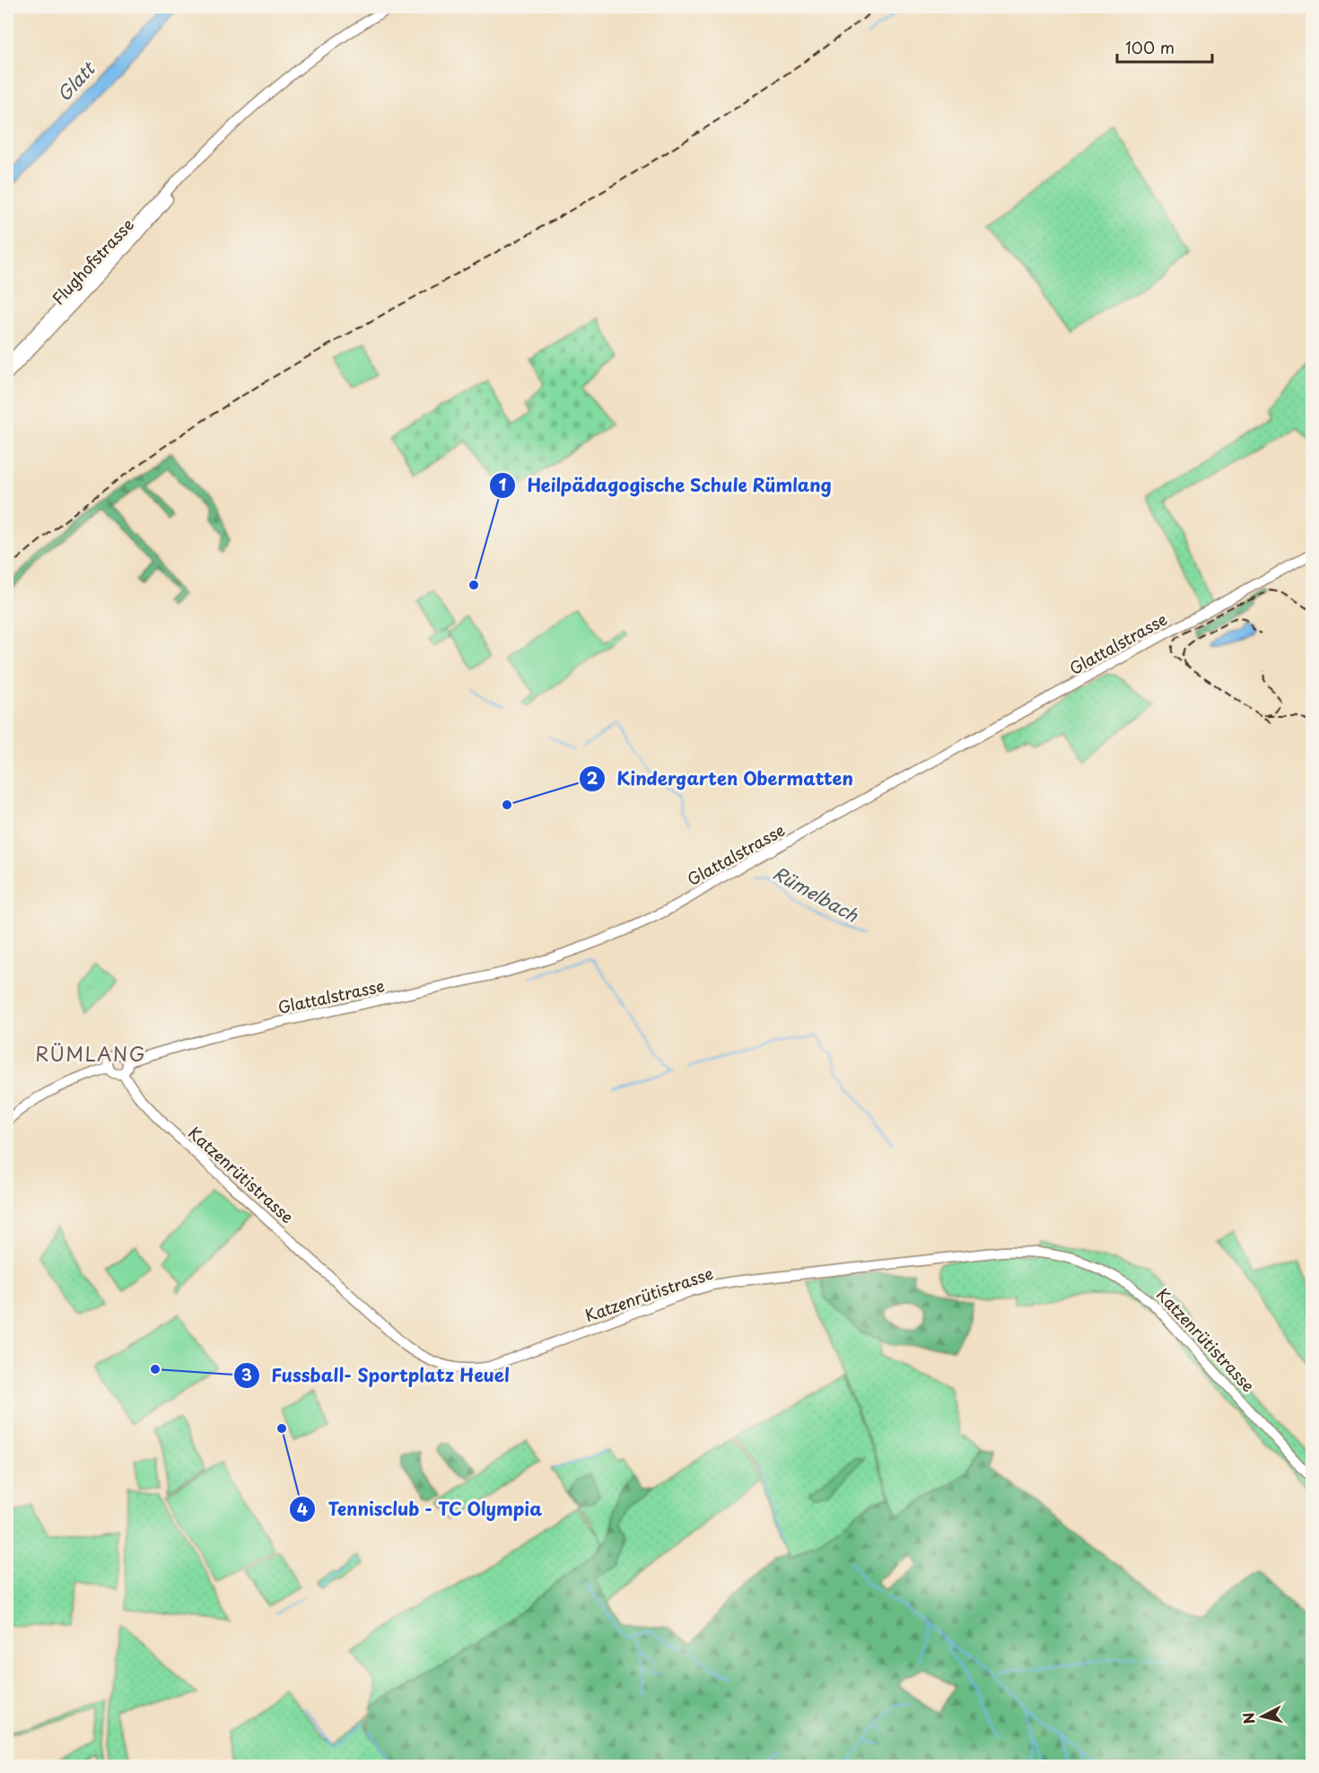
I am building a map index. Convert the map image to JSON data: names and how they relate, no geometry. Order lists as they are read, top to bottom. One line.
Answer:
{"streets":{"street":["Flughofstrasse","Glattalstrasse","Katzenrütistrasse"]},"crossings":[["Glattalstrasse","Katzenrütistrasse"]],"districts":["RÜMLANG"],"water":["Glatt","Rümelbach"],"places":["Heilpädagogische Schule Rümlang","Kindergarten Obermatten","Fussball- Sportplatz Heuel","Tennisclub - TC Olympia"],"scale_bar":"100 m","north":"left"}
